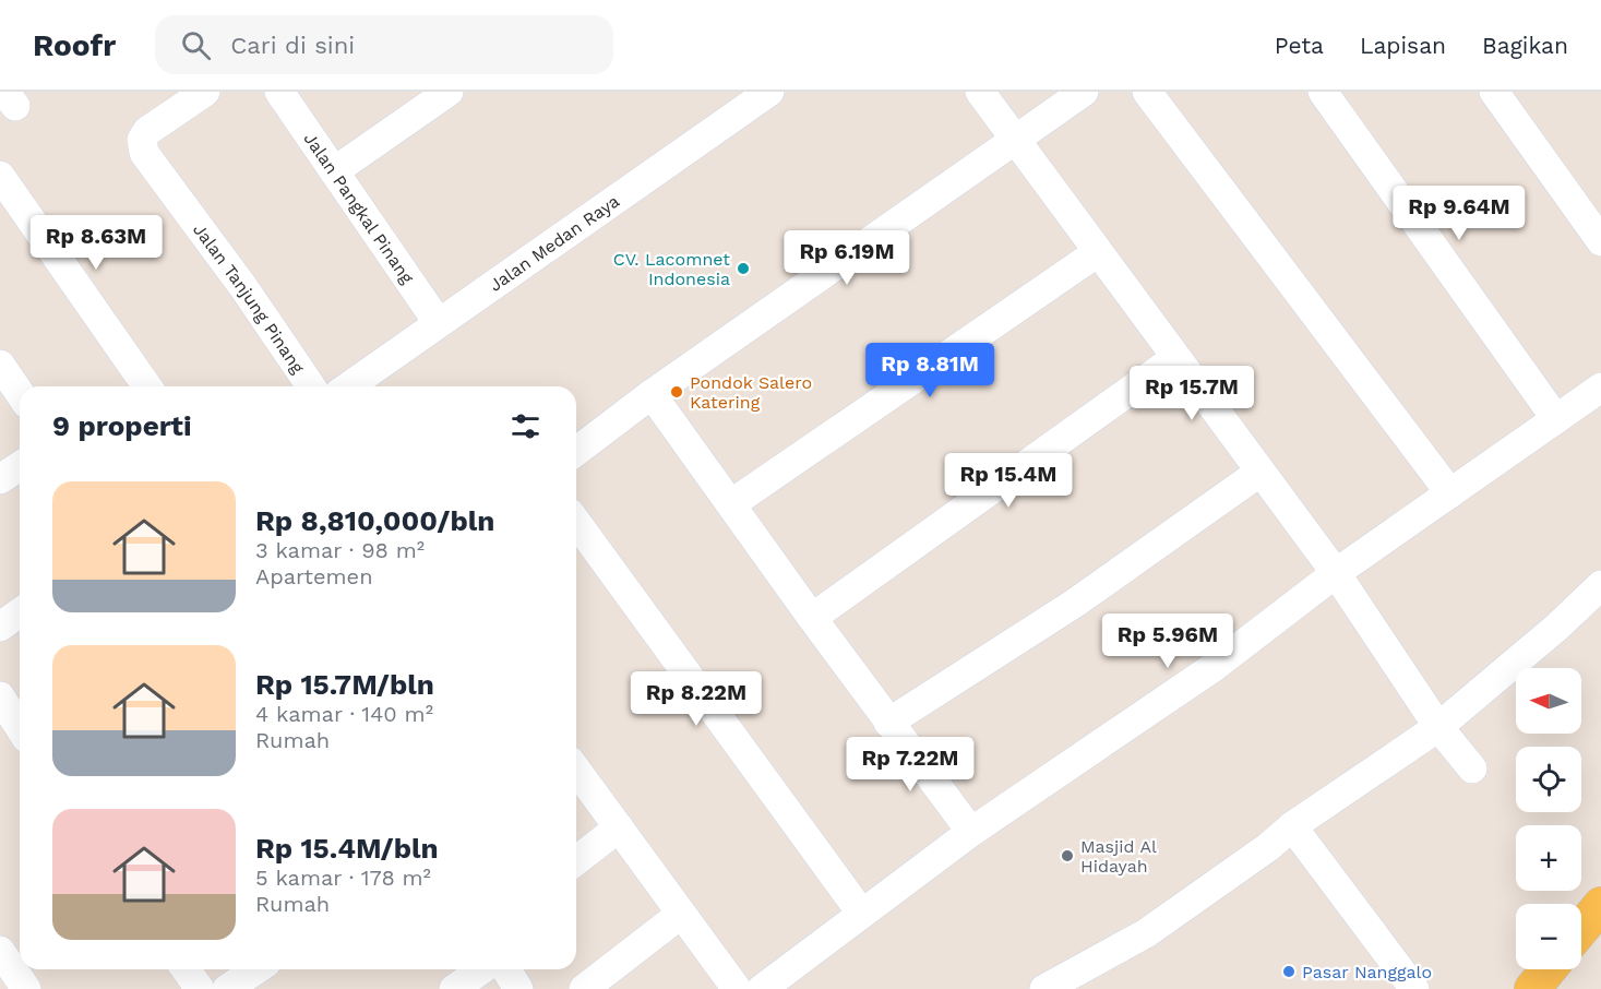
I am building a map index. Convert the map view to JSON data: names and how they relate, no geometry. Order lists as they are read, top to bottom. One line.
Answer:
{"streets":{"street":["Jalan Pangkal Pinang","Jalan Medan Raya","Jalan Tanjung Pinang"]},"crossings":[["Jalan Pangkal Pinang","Jalan Medan Raya"]],"places":["CV. Lacomnet Indonesia","Pondok Salero Katering","Masjid Al Hidayah","Pasar Nanggalo"],"north":"left","page":{"header":"Roofr","search":"Cari di sini","nav":["Peta","Lapisan","Bagikan"],"price":["Rp 9.64M","Rp 8.63M","Rp 6.19M","Rp 8.81M","Rp 15.7M","Rp 15.4M","Rp 5.96M","Rp 8.22M","Rp 7.22M"],"heading":"9 properti","list":[{"name":"Rp 8,810,000/bln","note":"3 kamar · 98 m² · Apartemen"},{"name":"Rp 15.7M/bln","note":"4 kamar · 140 m² · Rumah"},{"name":"Rp 15.4M/bln","note":"5 kamar · 178 m² · Rumah"}],"map_buttons":["+","−"]}}
